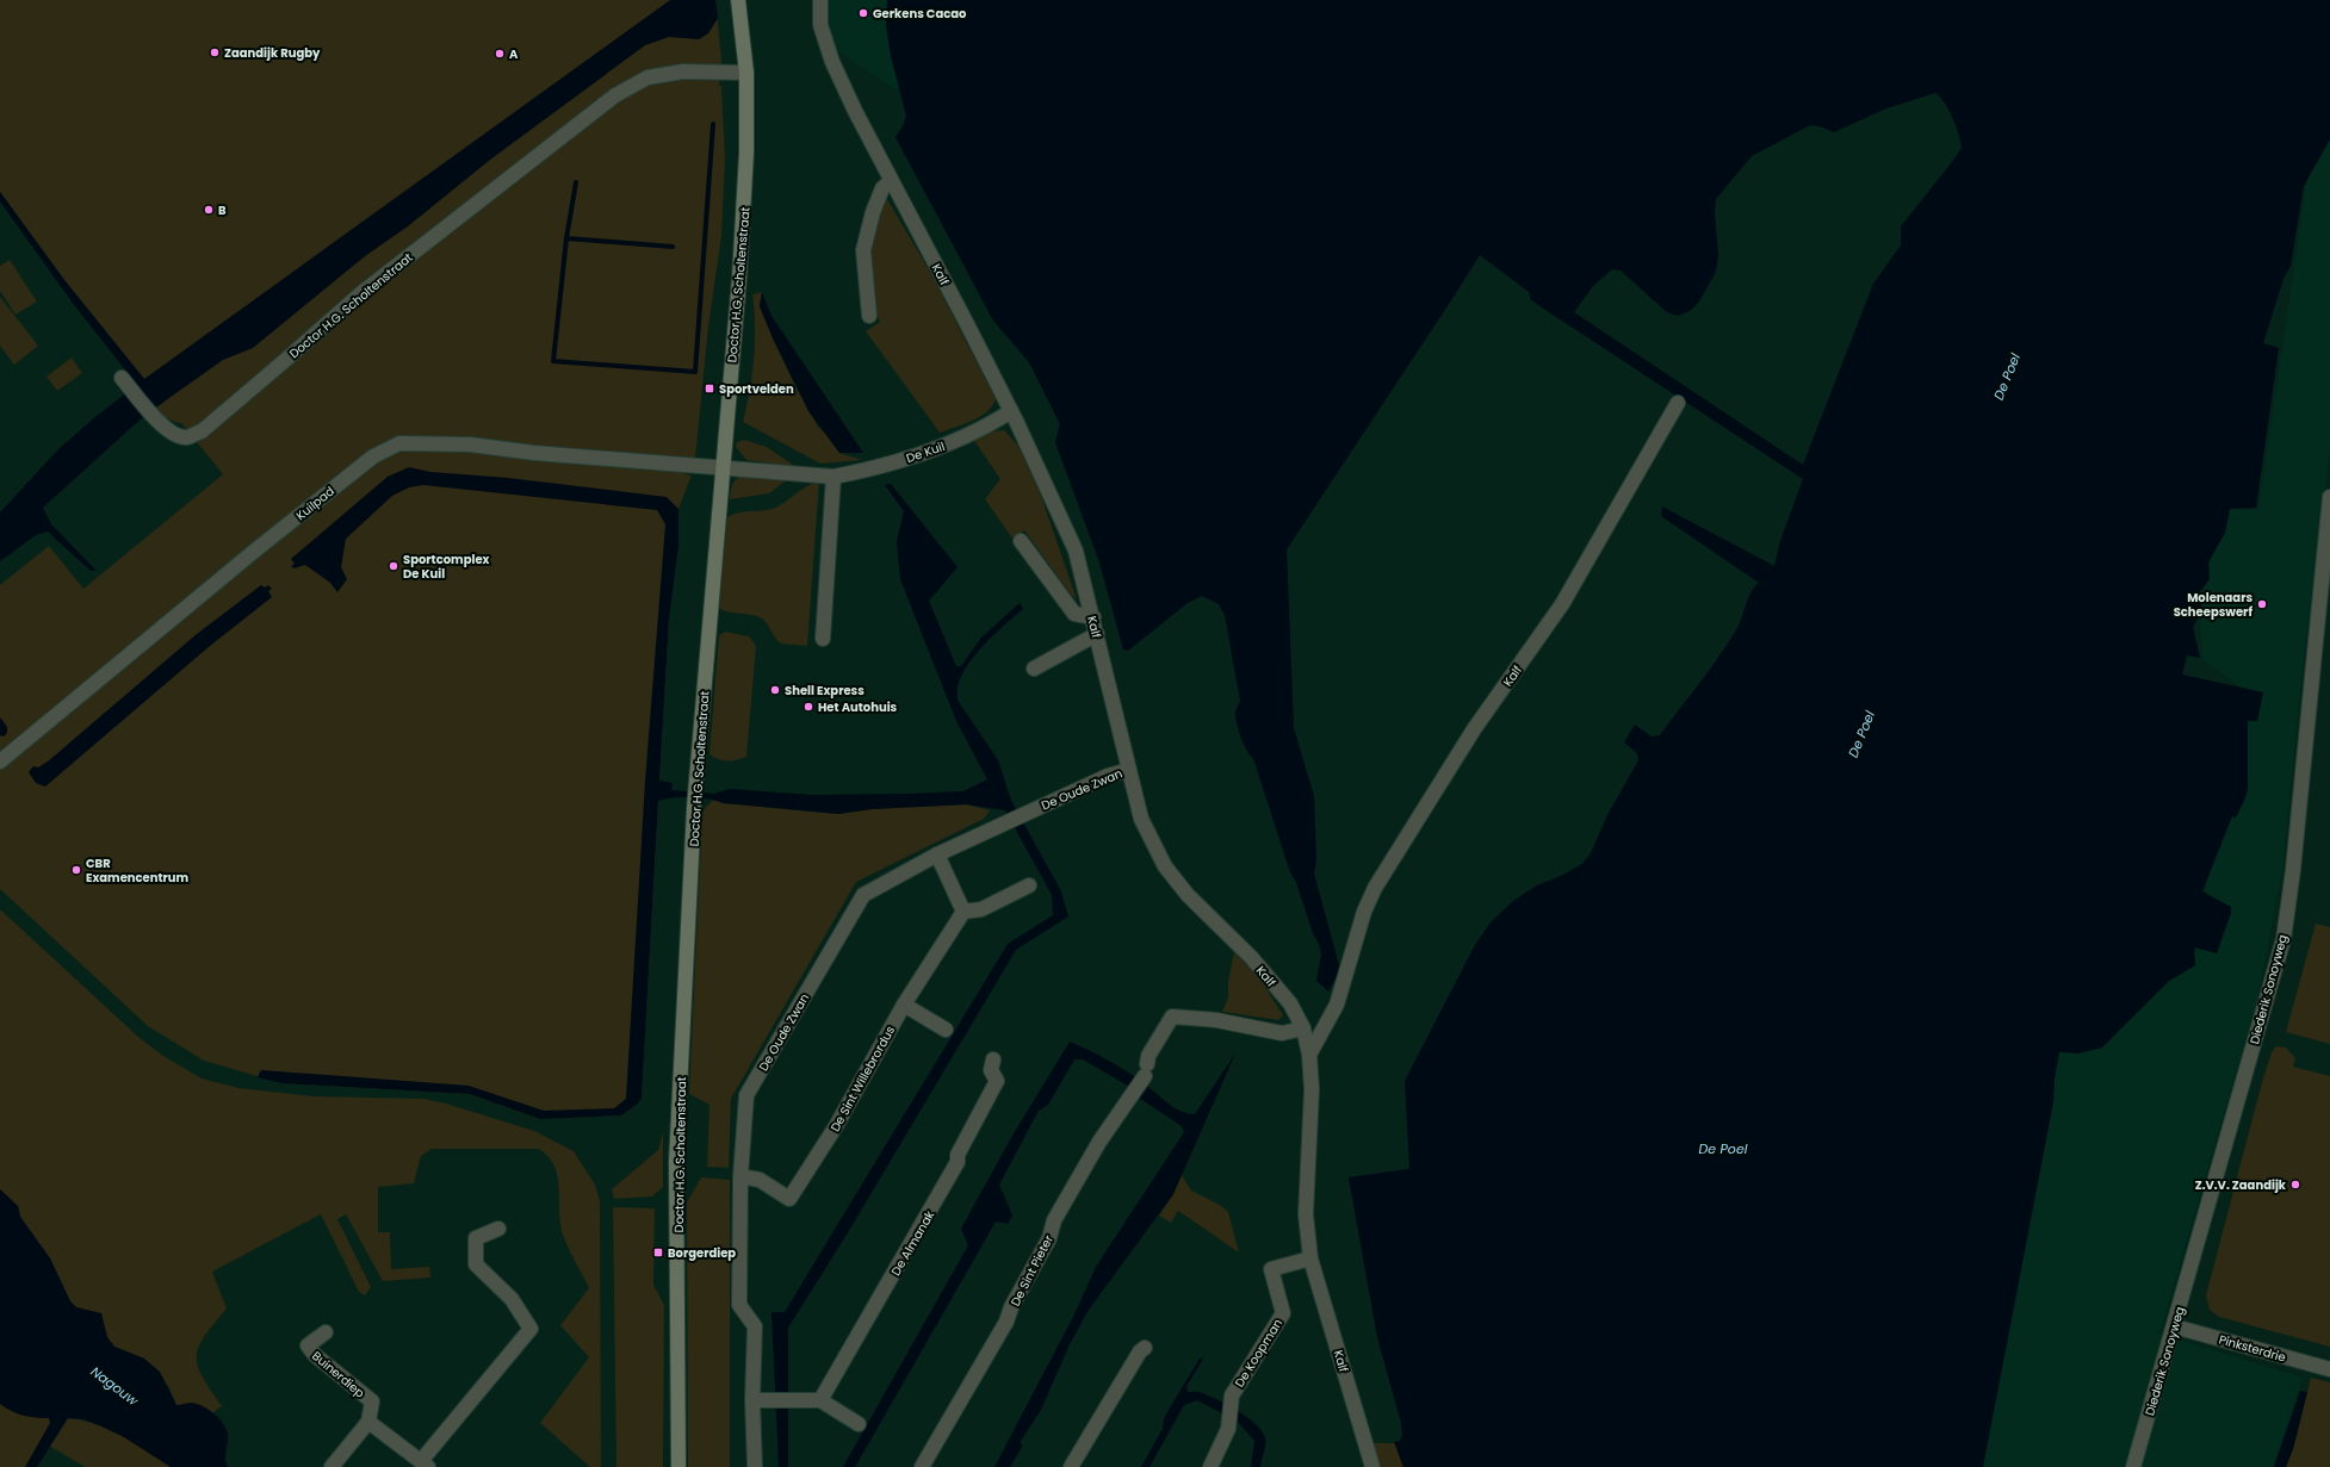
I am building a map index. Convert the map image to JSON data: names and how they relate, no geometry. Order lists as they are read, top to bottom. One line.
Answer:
{"streets":{"main road":["Doctor H.G. Scholtenstraat"],"street":["Kalf","De Kuil","Kuilpad","De Oude Zwan","Diederik Sonoyweg","De Sint Willebrordus","De Almanak","De Sint Pieter","Pinksterdrie","De Koopman","Buinerdiep"]},"crossings":[["Kalf","De Kuil"],["Kalf","De Oude Zwan"],["Kalf","De Sint Pieter"],["Kalf","De Koopman"],["Doctor H.G. Scholtenstraat","De Kuil"],["De Kuil","Kuilpad"],["De Oude Zwan","De Sint Willebrordus"],["Diederik Sonoyweg","Pinksterdrie"]],"water":["De Poel","Nagouw"],"places":{"other":["Gerkens Cacao","Zaandijk Rugby","A","B","Sportcomplex De Kuil","Molenaars Scheepswerf","Shell Express","Het Autohuis","CBR Examencentrum","Z.V.V. Zaandijk"],"transit":["Sportvelden","Borgerdiep"]}}
